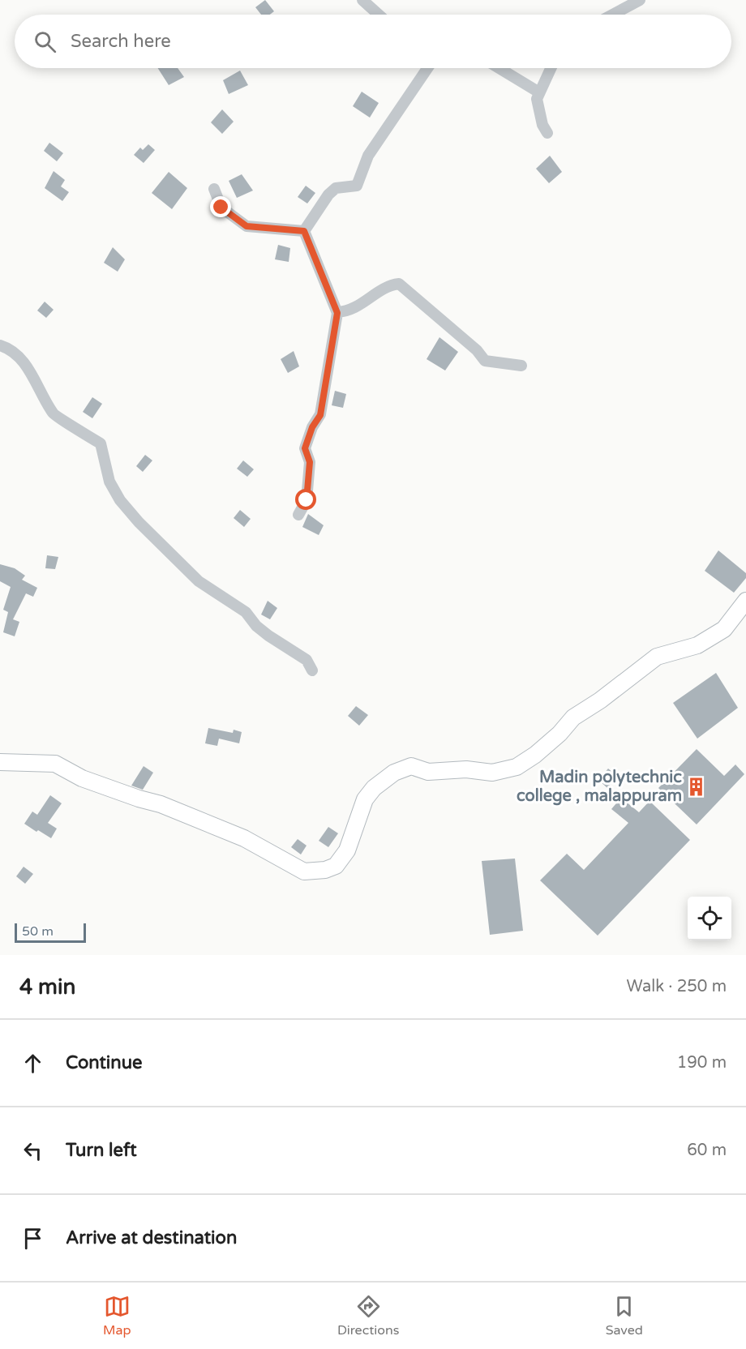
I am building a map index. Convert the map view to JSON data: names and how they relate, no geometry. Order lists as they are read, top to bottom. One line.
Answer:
{"places":{"building":["Madin polytechnic college , malappuram"]},"scale_bar":"50 m","page":{"search":"Search here","scale":"50 m","heading":["4 min","Walk · 250 m"],"list":[["Continue","190 m"],["Turn left","60 m"],"Arrive at destination"],"nav":["Map","Directions","Saved"]}}
